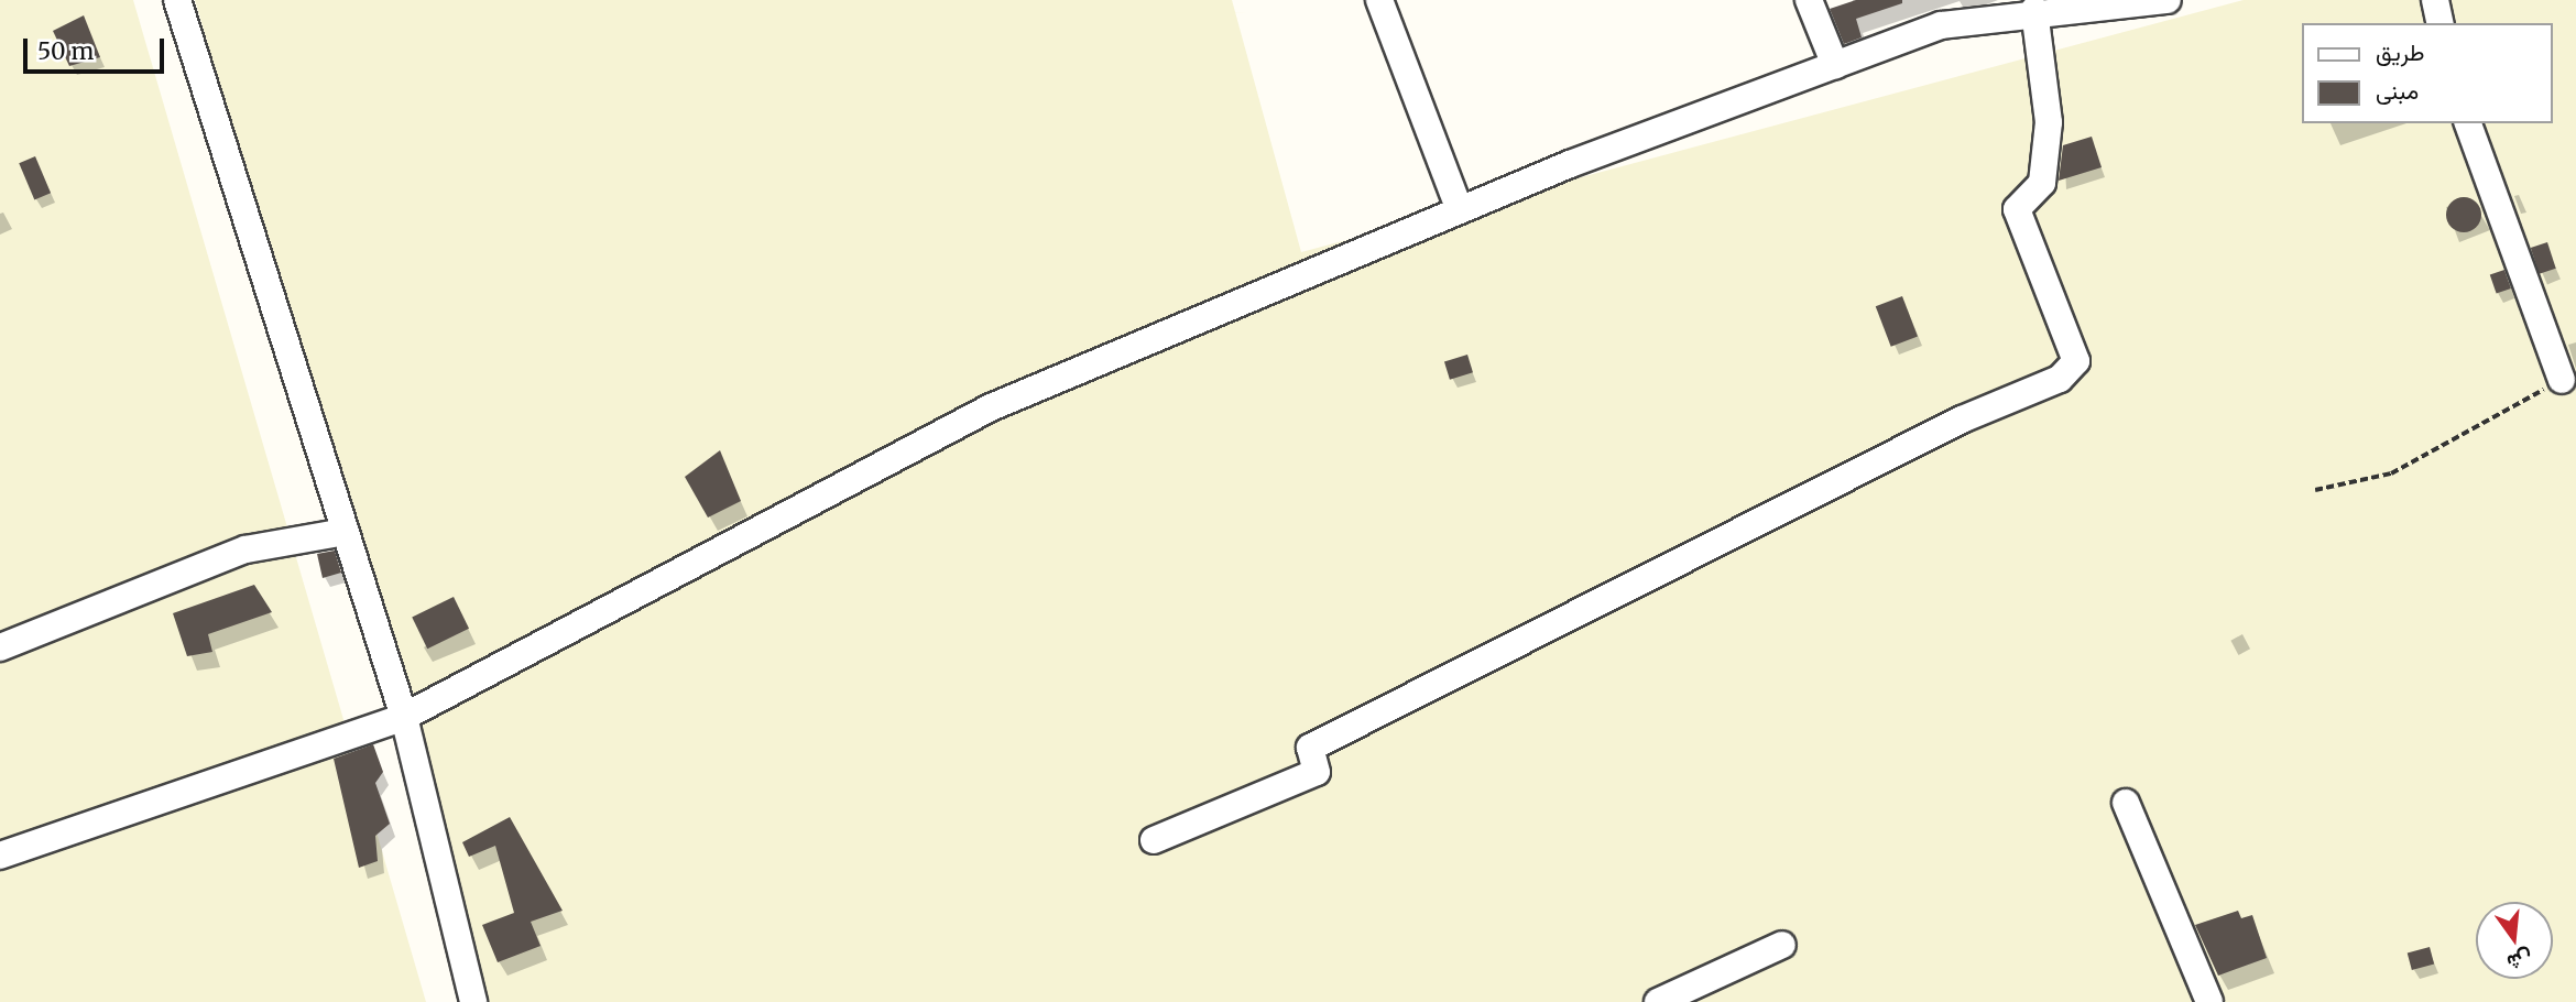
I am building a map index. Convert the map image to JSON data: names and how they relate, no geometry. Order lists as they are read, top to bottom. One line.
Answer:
{"legend":["طريق","مبنى"],"scale_bar":"50 m","north":"bottom"}
